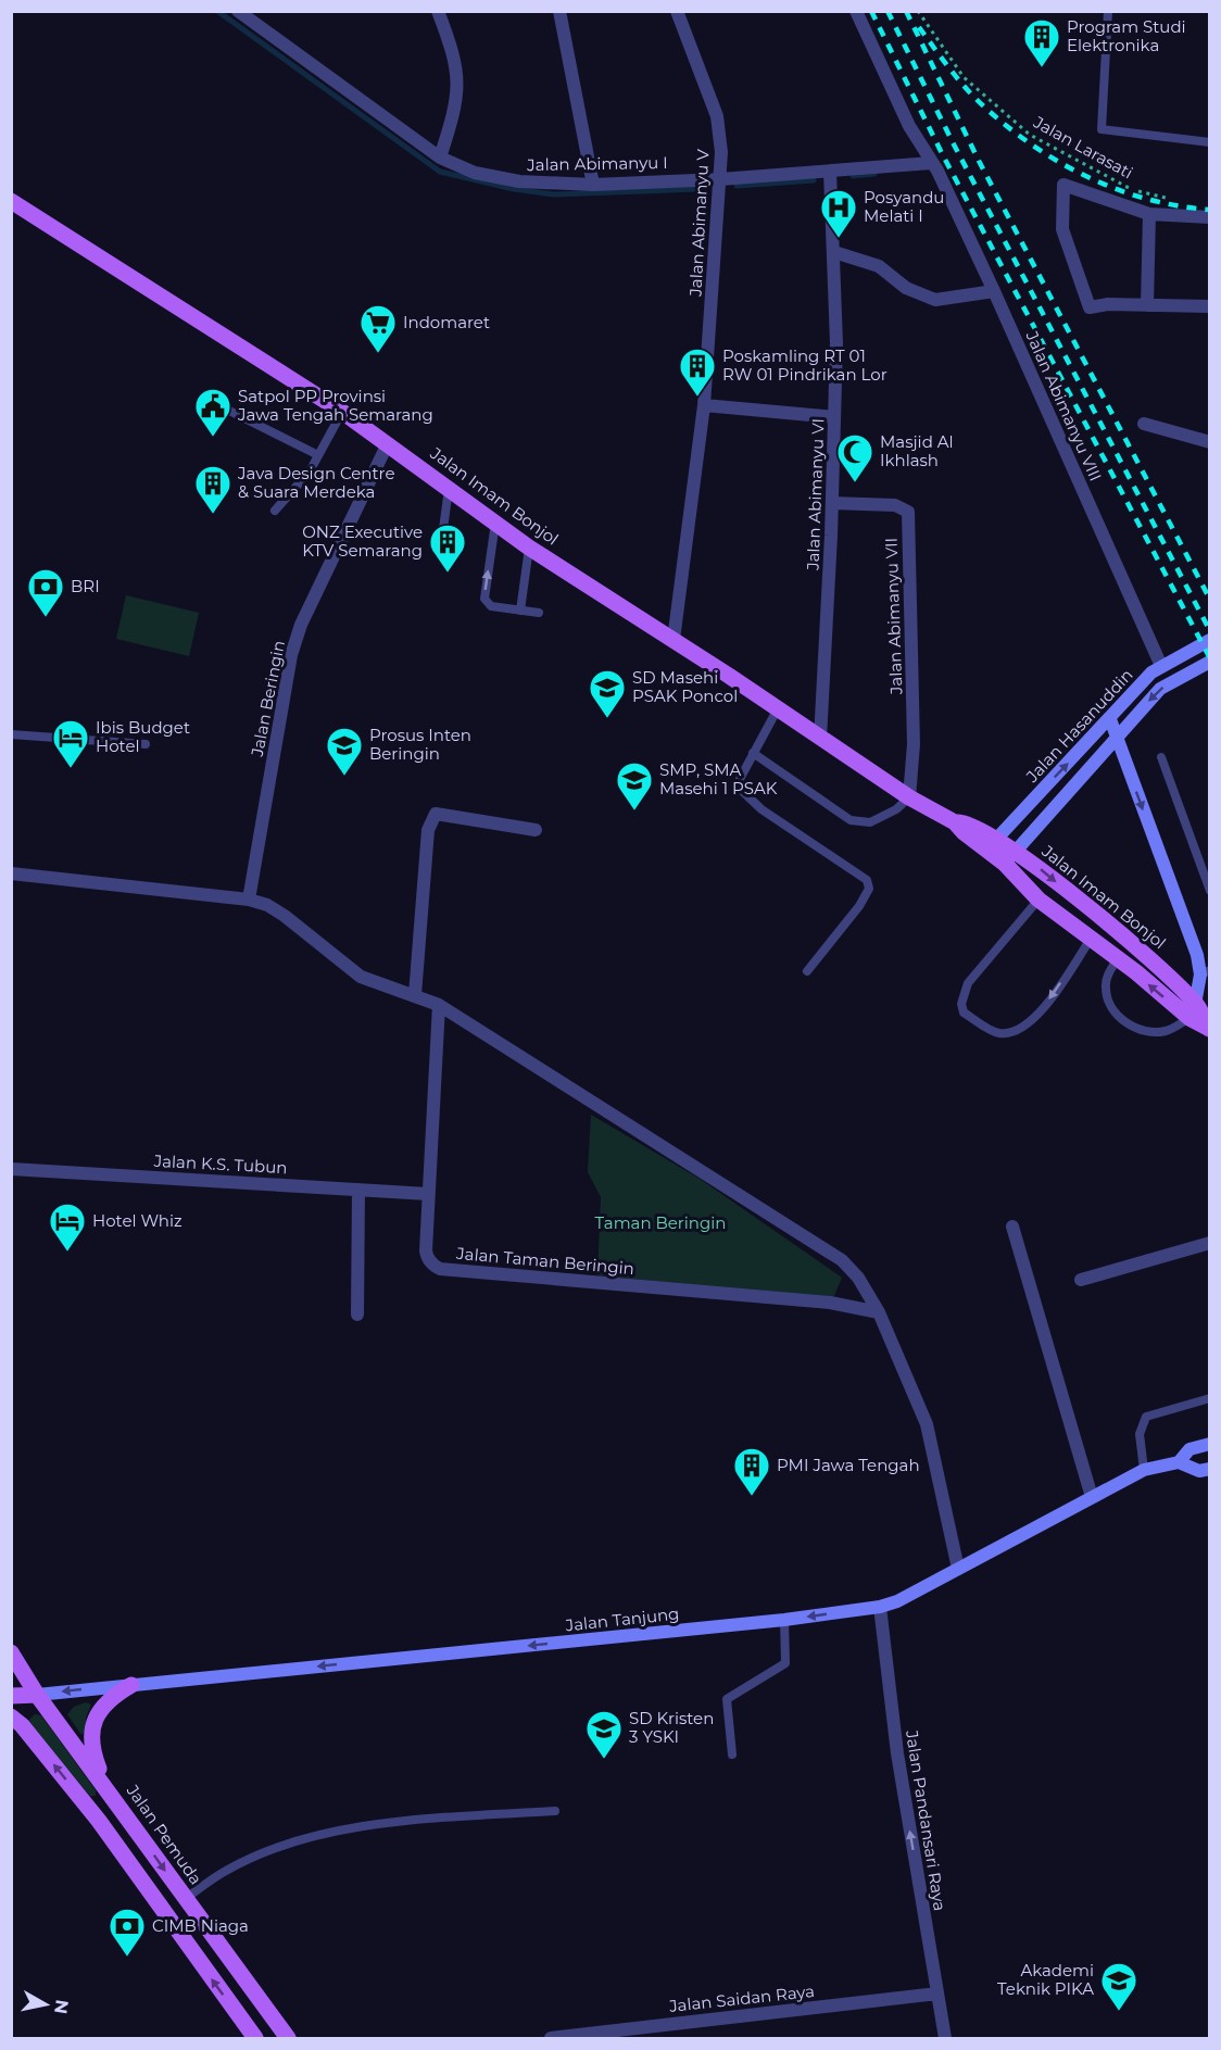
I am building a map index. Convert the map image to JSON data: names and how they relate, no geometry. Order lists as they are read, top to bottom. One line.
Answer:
{"streets":{"main road":["Jalan Imam Bonjol","Jalan Hasanuddin","Jalan Tanjung","Jalan Pemuda"],"street":["Jalan Abimanyu I","Jalan Abimanyu V","Jalan Abimanyu VIII","Jalan Abimanyu VI","Jalan Abimanyu VII","Jalan Beringin","Jalan K.S. Tubun","Jalan Taman Beringin","Jalan Pandansari Raya","Jalan Saidan Raya"],"path":["Jalan Larasati"]},"crossings":[["Jalan Abimanyu I","Jalan Abimanyu V"],["Jalan Abimanyu I","Jalan Abimanyu VIII"],["Jalan Abimanyu I","Jalan Abimanyu VI"],["Jalan Abimanyu V","Jalan Imam Bonjol"],["Jalan Abimanyu VIII","Jalan Hasanuddin"],["Jalan Abimanyu VI","Jalan Imam Bonjol"],["Jalan Abimanyu VI","Jalan Abimanyu VII"],["Jalan Imam Bonjol","Jalan Abimanyu VII"],["Jalan Imam Bonjol","Jalan Beringin"],["Jalan Imam Bonjol","Jalan Hasanuddin"],["Jalan K.S. Tubun","Jalan Taman Beringin"],["Jalan Tanjung","Jalan Pandansari Raya"],["Jalan Tanjung","Jalan Pemuda"],["Jalan Pandansari Raya","Jalan Saidan Raya"]],"one_way":["Jalan Tanjung","Jalan Pandansari Raya"],"parks":["Taman Beringin"],"places":{"building":["Program Studi Elektronika","Poskamling RT 01 RW 01 Pindrikan Lor","Java Design Centre & Suara Merdeka","ONZ Executive KTV Semarang","PMI Jawa Tengah"],"hospital":["Posyandu Melati I"],"supermarket":["Indomaret"],"public building":["Satpol PP Provinsi Jawa Tengah Semarang"],"mosque":["Masjid Al Ikhlash"],"bank":["BRI","CIMB Niaga"],"school or university":["SD Masehi PSAK Poncol","Prosus Inten Beringin","SMP, SMA Masehi 1 PSAK","SD Kristen 3 YSKI","Akademi Teknik PIKA"],"hotel":["Ibis Budget Hotel","Hotel Whiz"]},"north":"right"}
